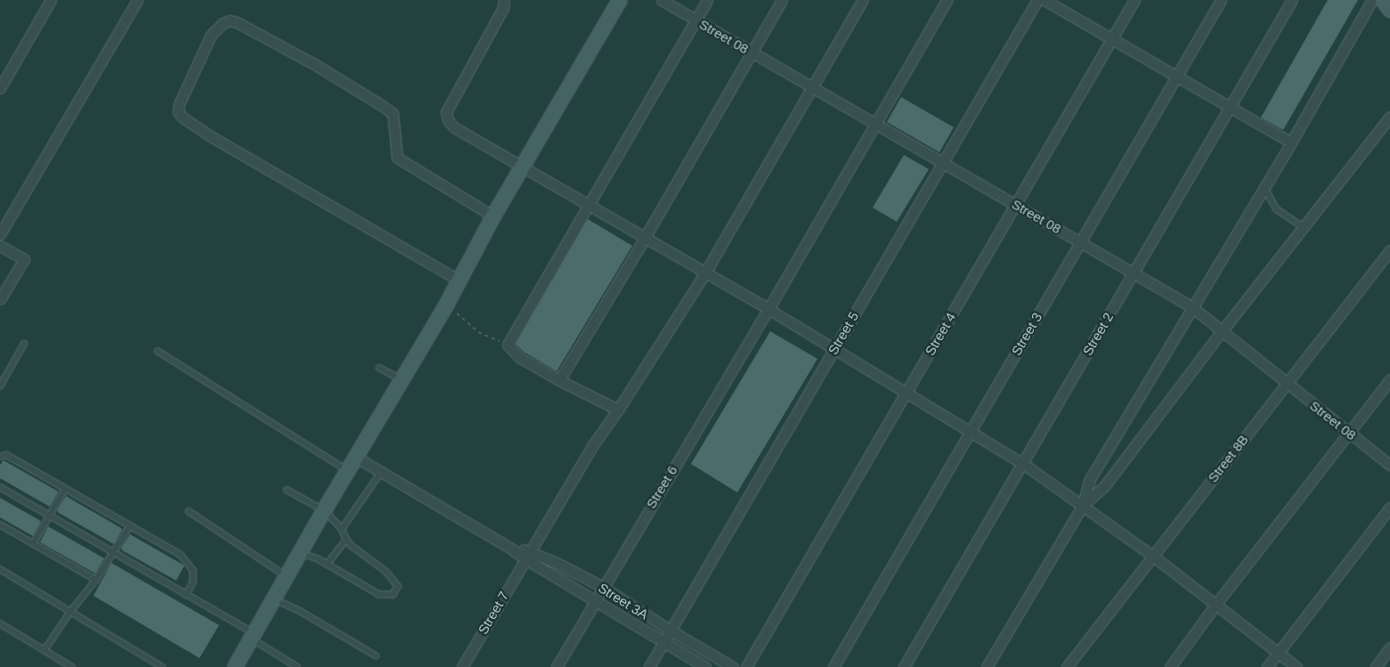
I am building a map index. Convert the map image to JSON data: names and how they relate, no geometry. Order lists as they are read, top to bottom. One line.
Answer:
{"streets":{"street":["Street 08","Street 5","Street 4","Street 3","Street 2","Street 8B","Street 6","Street 3A","Street 7"]},"crossings":[["Street 08","Street 5"],["Street 08","Street 4"],["Street 08","Street 3"],["Street 08","Street 2"],["Street 08","Street 8B"],["Street 08","Street 6"],["Street 08","Street 7"],["Street 5","Street 3A"],["Street 6","Street 3A"],["Street 3A","Street 7"]]}
